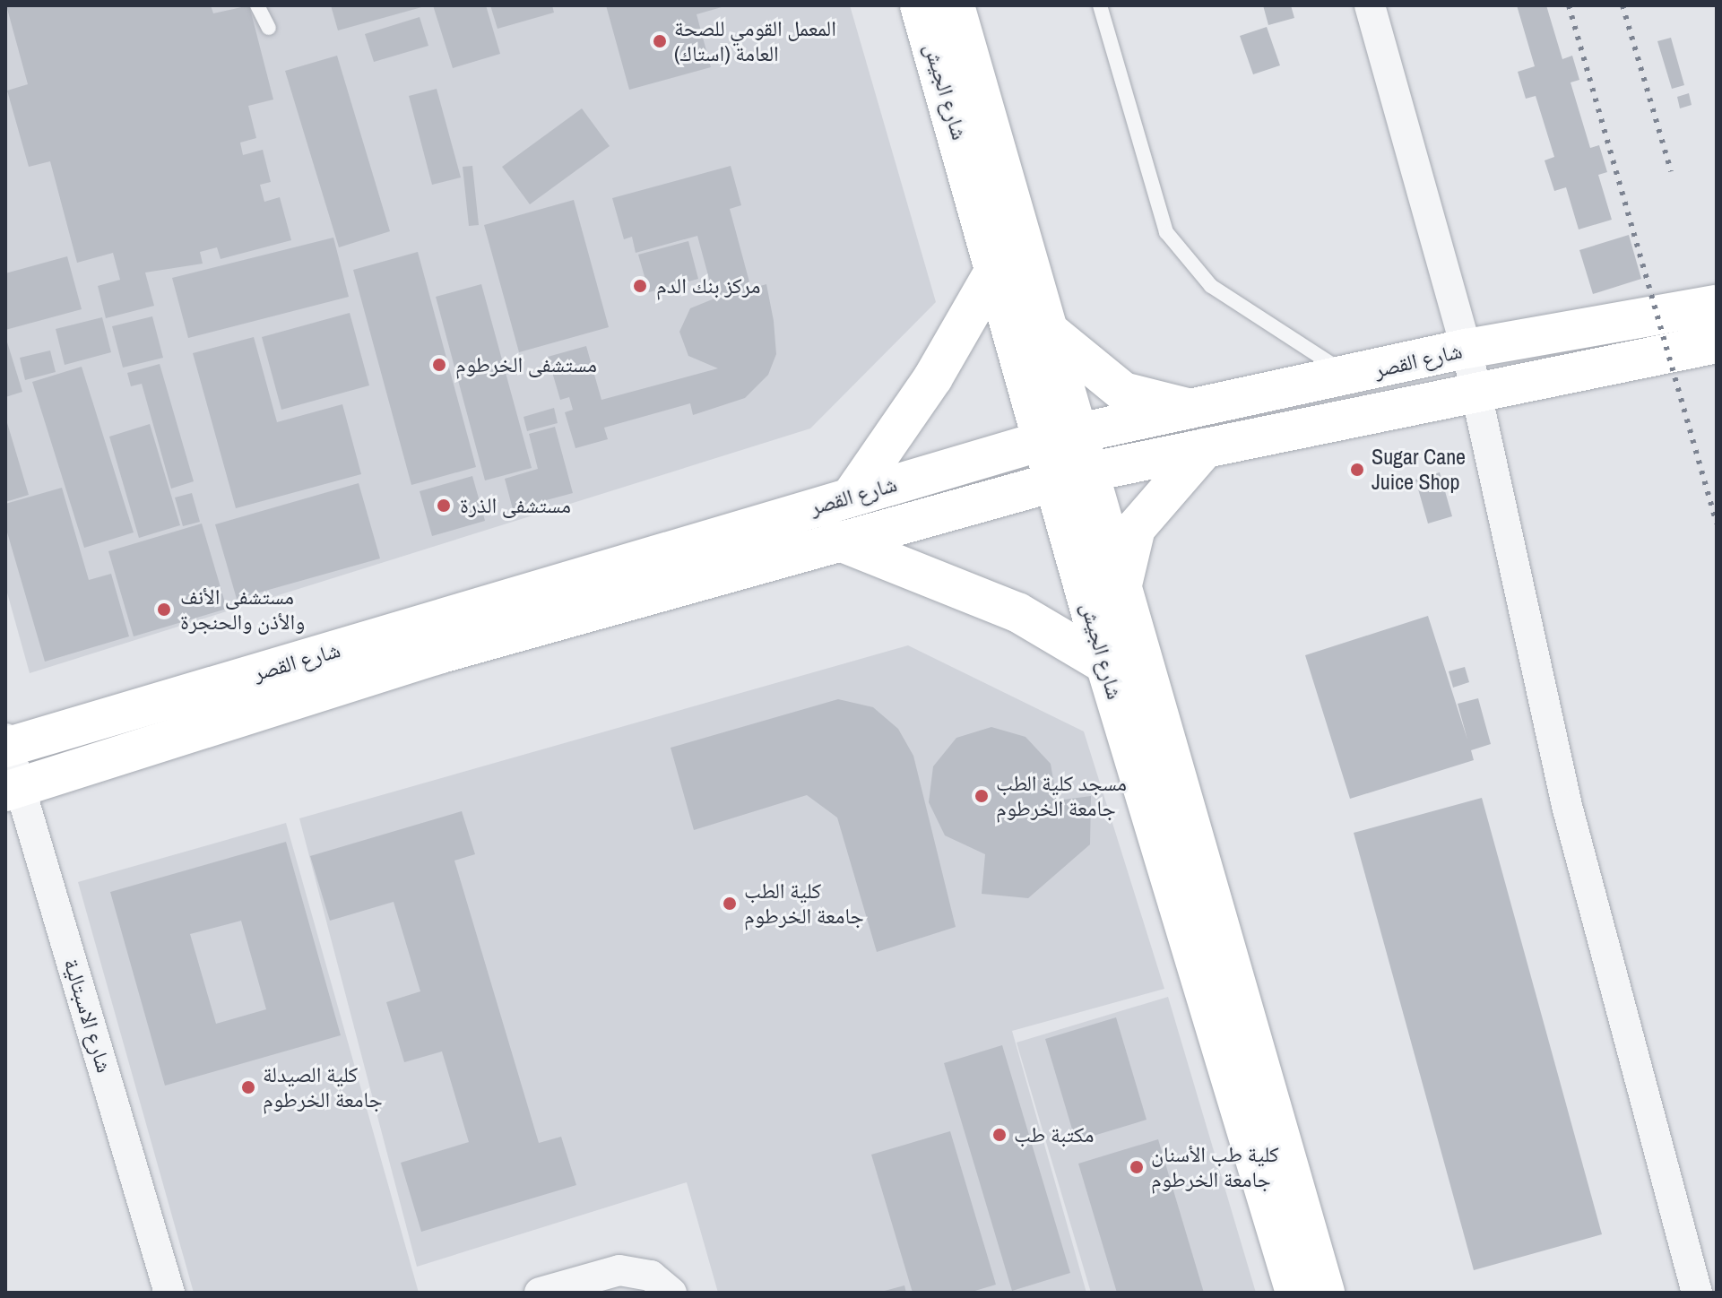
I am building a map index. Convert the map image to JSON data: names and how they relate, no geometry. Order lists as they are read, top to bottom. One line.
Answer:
{"streets":{"main road":["شارع الجيش","شارع القصر"],"street":["شارع الاسبتالية"]},"crossings":[["شارع الجيش","شارع القصر"],["شارع القصر","شارع الاسبتالية"]],"places":["المعمل القومي للصحة العامة (استاك)","مركز بنك الدم","مستشفى الخرطوم","Sugar Cane Juice Shop","مستشفى الذرة","مستشفى الأنف والأذن والحنجرة","مسجد كلية الطب جامعة الخرطوم","كلية الطب جامعة الخرطوم","كلية الصيدلة جامعة الخرطوم","مكتبة طب","كلية طب الأسنان جامعة الخرطوم"]}
